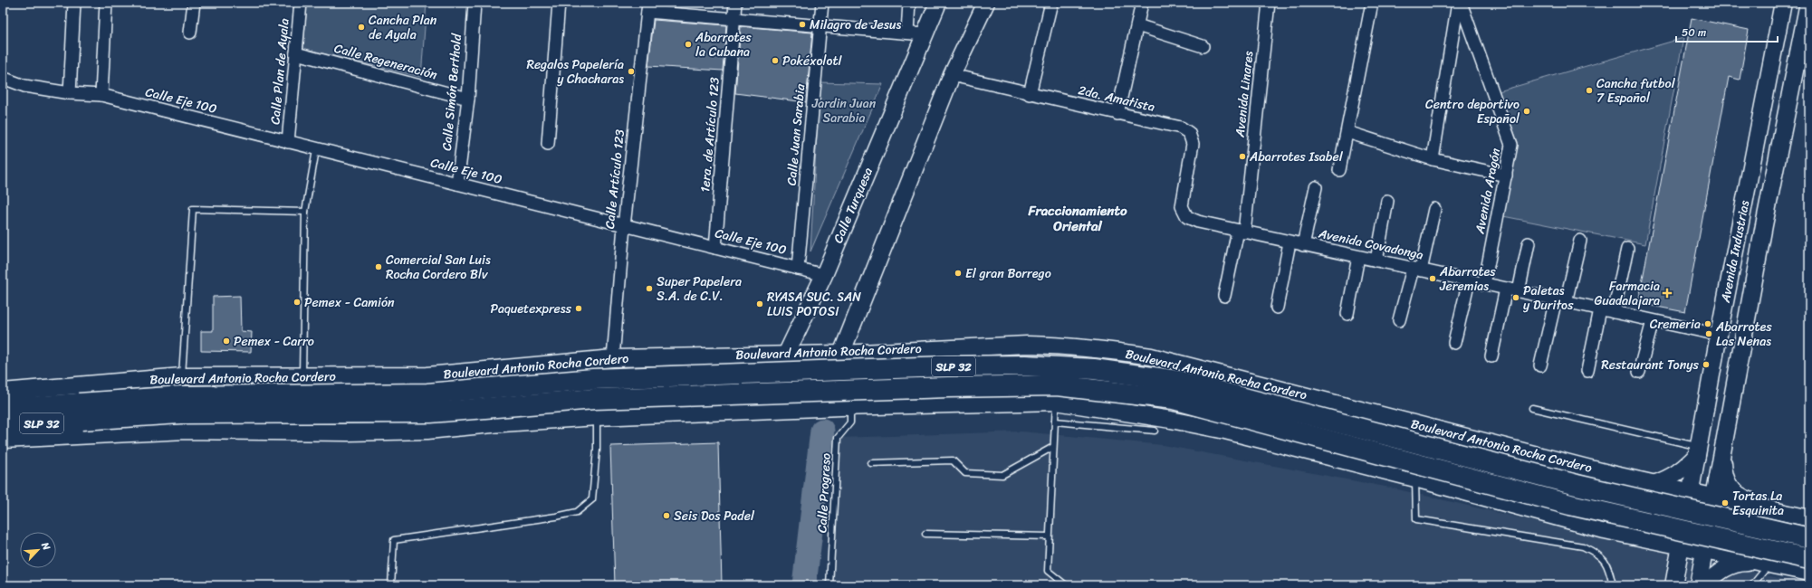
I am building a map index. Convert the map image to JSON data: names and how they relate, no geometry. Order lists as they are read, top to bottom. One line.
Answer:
{"streets":{"highway":["Boulevard Antonio Rocha Cordero","SLP 32"],"main road":["Calle Turquesa","Avenida Industrias"],"street":["Calle Regeneración","Calle Plan de Ayala","Calle Simón Berthold","Avenida Linares","2da. Amatista","Calle Eje 100","1era. de Artículo 123","Calle Juan Sarabia","Calle Artículo 123","Avenida Aragón","Avenida Covadonga"],"lane":["Calle Progreso"]},"crossings":[["Calle Regeneración","Calle Plan de Ayala"],["Calle Regeneración","Calle Simón Berthold"],["Calle Plan de Ayala","Calle Eje 100"],["Calle Simón Berthold","Calle Eje 100"],["Avenida Linares","Avenida Covadonga"],["2da. Amatista","Avenida Covadonga"],["Calle Eje 100","1era. de Artículo 123"],["Calle Eje 100","Calle Juan Sarabia"],["Calle Eje 100","Calle Artículo 123"],["Calle Eje 100","Calle Turquesa"],["Calle Artículo 123","Boulevard Antonio Rocha Cordero"],["Avenida Aragón","Avenida Covadonga"],["Calle Turquesa","Boulevard Antonio Rocha Cordero"],["Calle Turquesa","SLP 32"],["Avenida Covadonga","Avenida Industrias"],["Avenida Industrias","Boulevard Antonio Rocha Cordero"],["Avenida Industrias","SLP 32"],["SLP 32","Calle Progreso"]],"districts":["Fraccionamiento Oriental"],"parks":["Jardin Juan Sarabia"],"places":{"other":["Milagro de Jesus","Cancha Plan de Ayala","Abarrotes la Cubana","Pokéxolotl","Regalos Papelería y Chacharas","Cancha futbol 7 Español","Centro deportivo Español","Abarrotes Isabel","Comercial San Luis Rocha Cordero Blv","El gran Borrego","Abarrotes Jeremias","Super Papelera S.A. de C.V.","Paletas y Duritos","Pemex - Camión","RYASA SUC. SAN LUIS POTOSI","Paquetexpress","Cremeria","Abarrotes Las Nenas","Pemex - Carro","Restaurant Tonys","Tortas La Esquinita","Seis Dos Padel"],"health":["Farmacia Guadalajara"]},"scale_bar":"50 m","north":"top right"}
